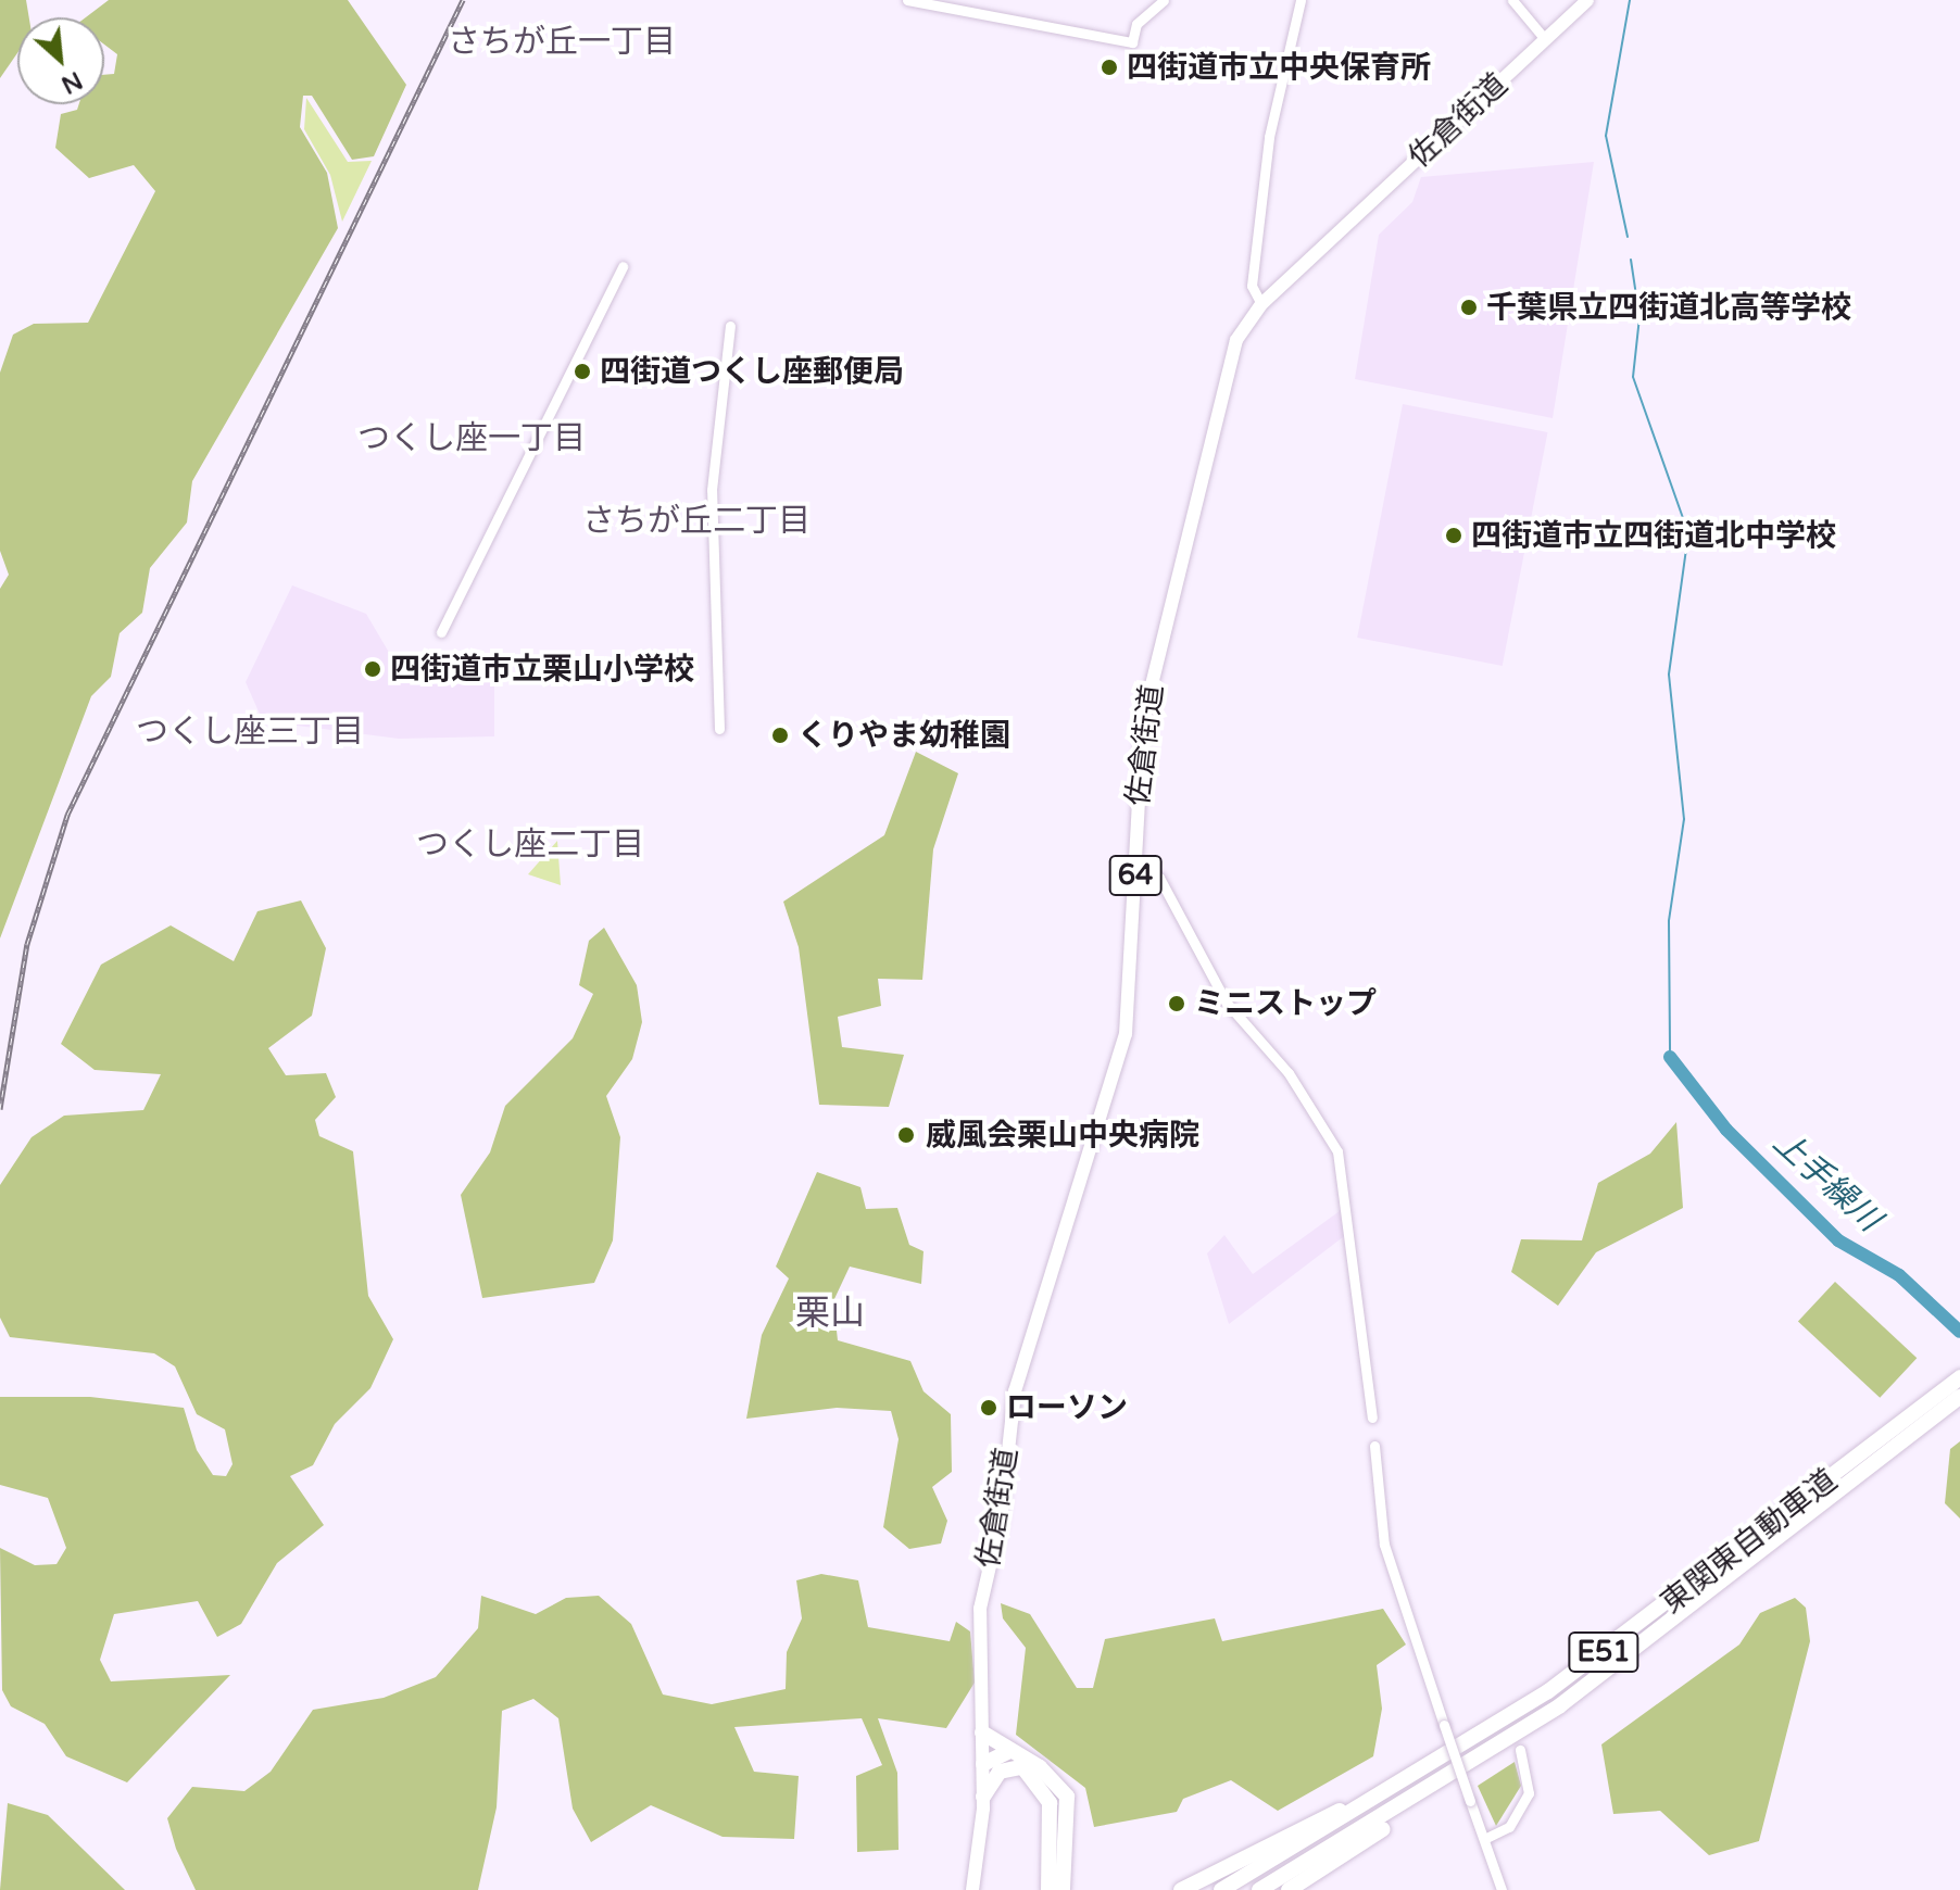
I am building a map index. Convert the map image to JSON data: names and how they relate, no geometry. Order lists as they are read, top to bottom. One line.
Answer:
{"streets":{"highway":["東関東自動車道","E51"],"main road":["佐倉街道","64"]},"districts":["さちが丘一丁目","つくし座一丁目","さちが丘二丁目","つくし座三丁目","つくし座二丁目","栗山"],"water":["上手繰川"],"places":["四街道市立中央保育所","千葉県立四街道北高等学校","四街道つくし座郵便局","四街道市立四街道北中学校","四街道市立栗山小学校","くりやま幼稚園","ミニストップ","威風会栗山中央病院","ローソン"],"north":"bottom right"}
